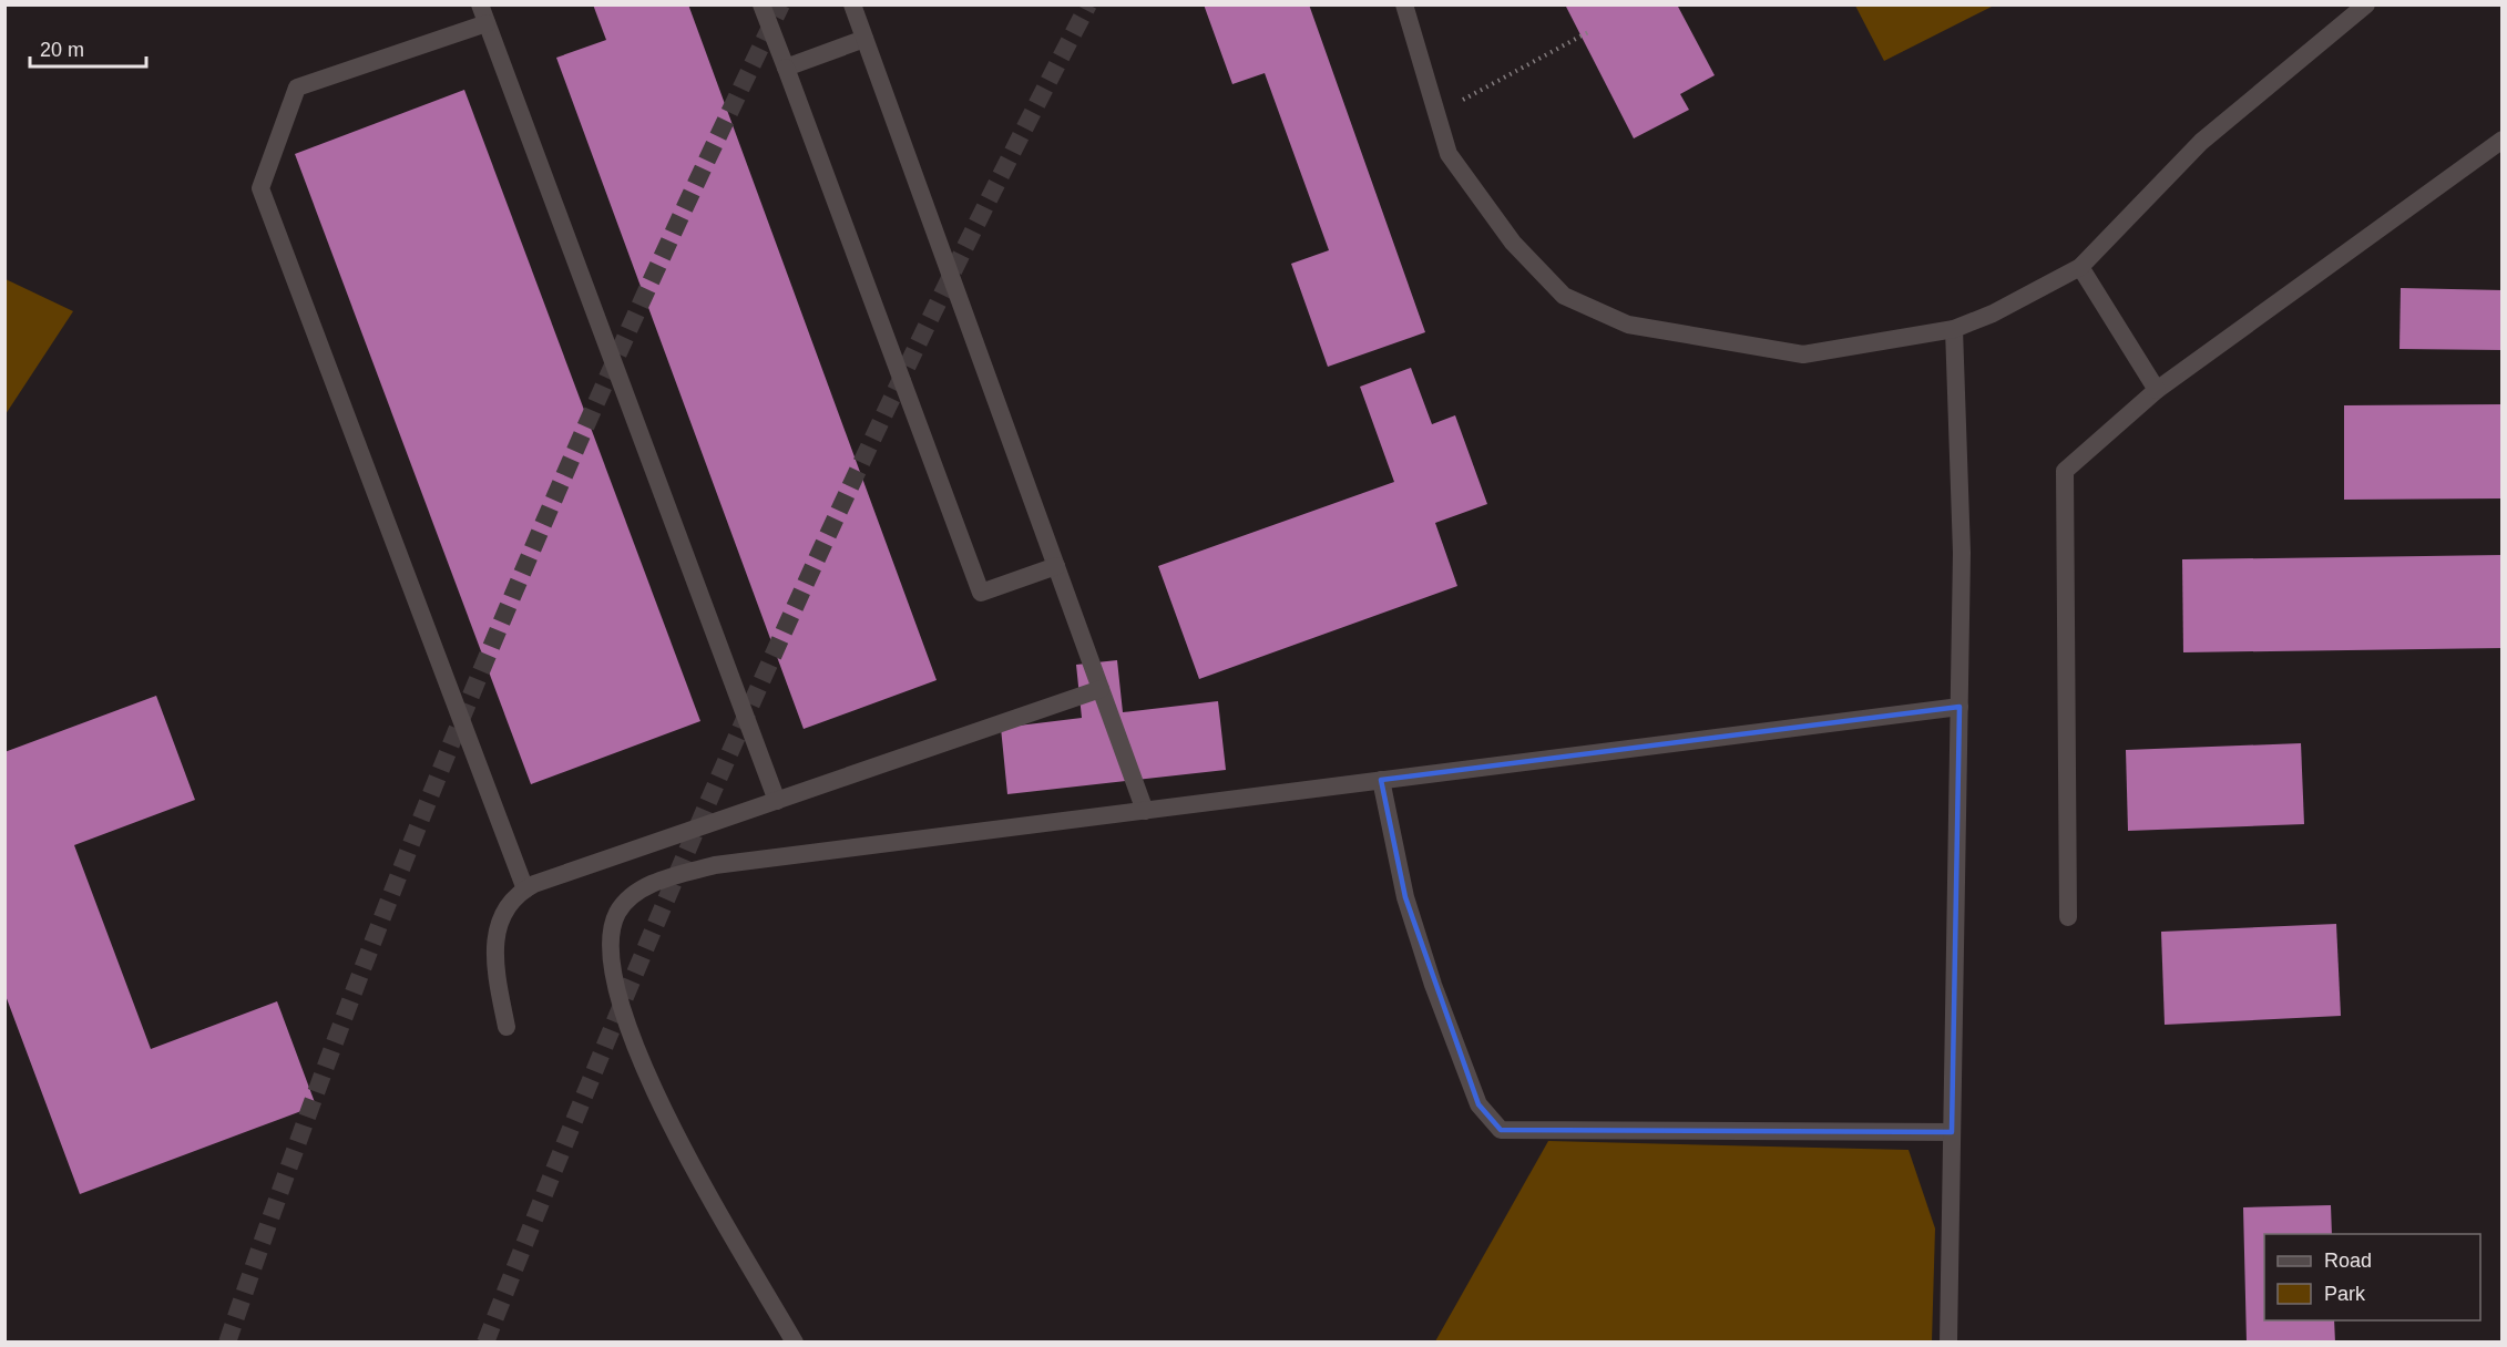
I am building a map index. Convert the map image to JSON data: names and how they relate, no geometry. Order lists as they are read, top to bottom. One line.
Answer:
{"legend":["Road","Park"],"scale_bar":"20 m"}
